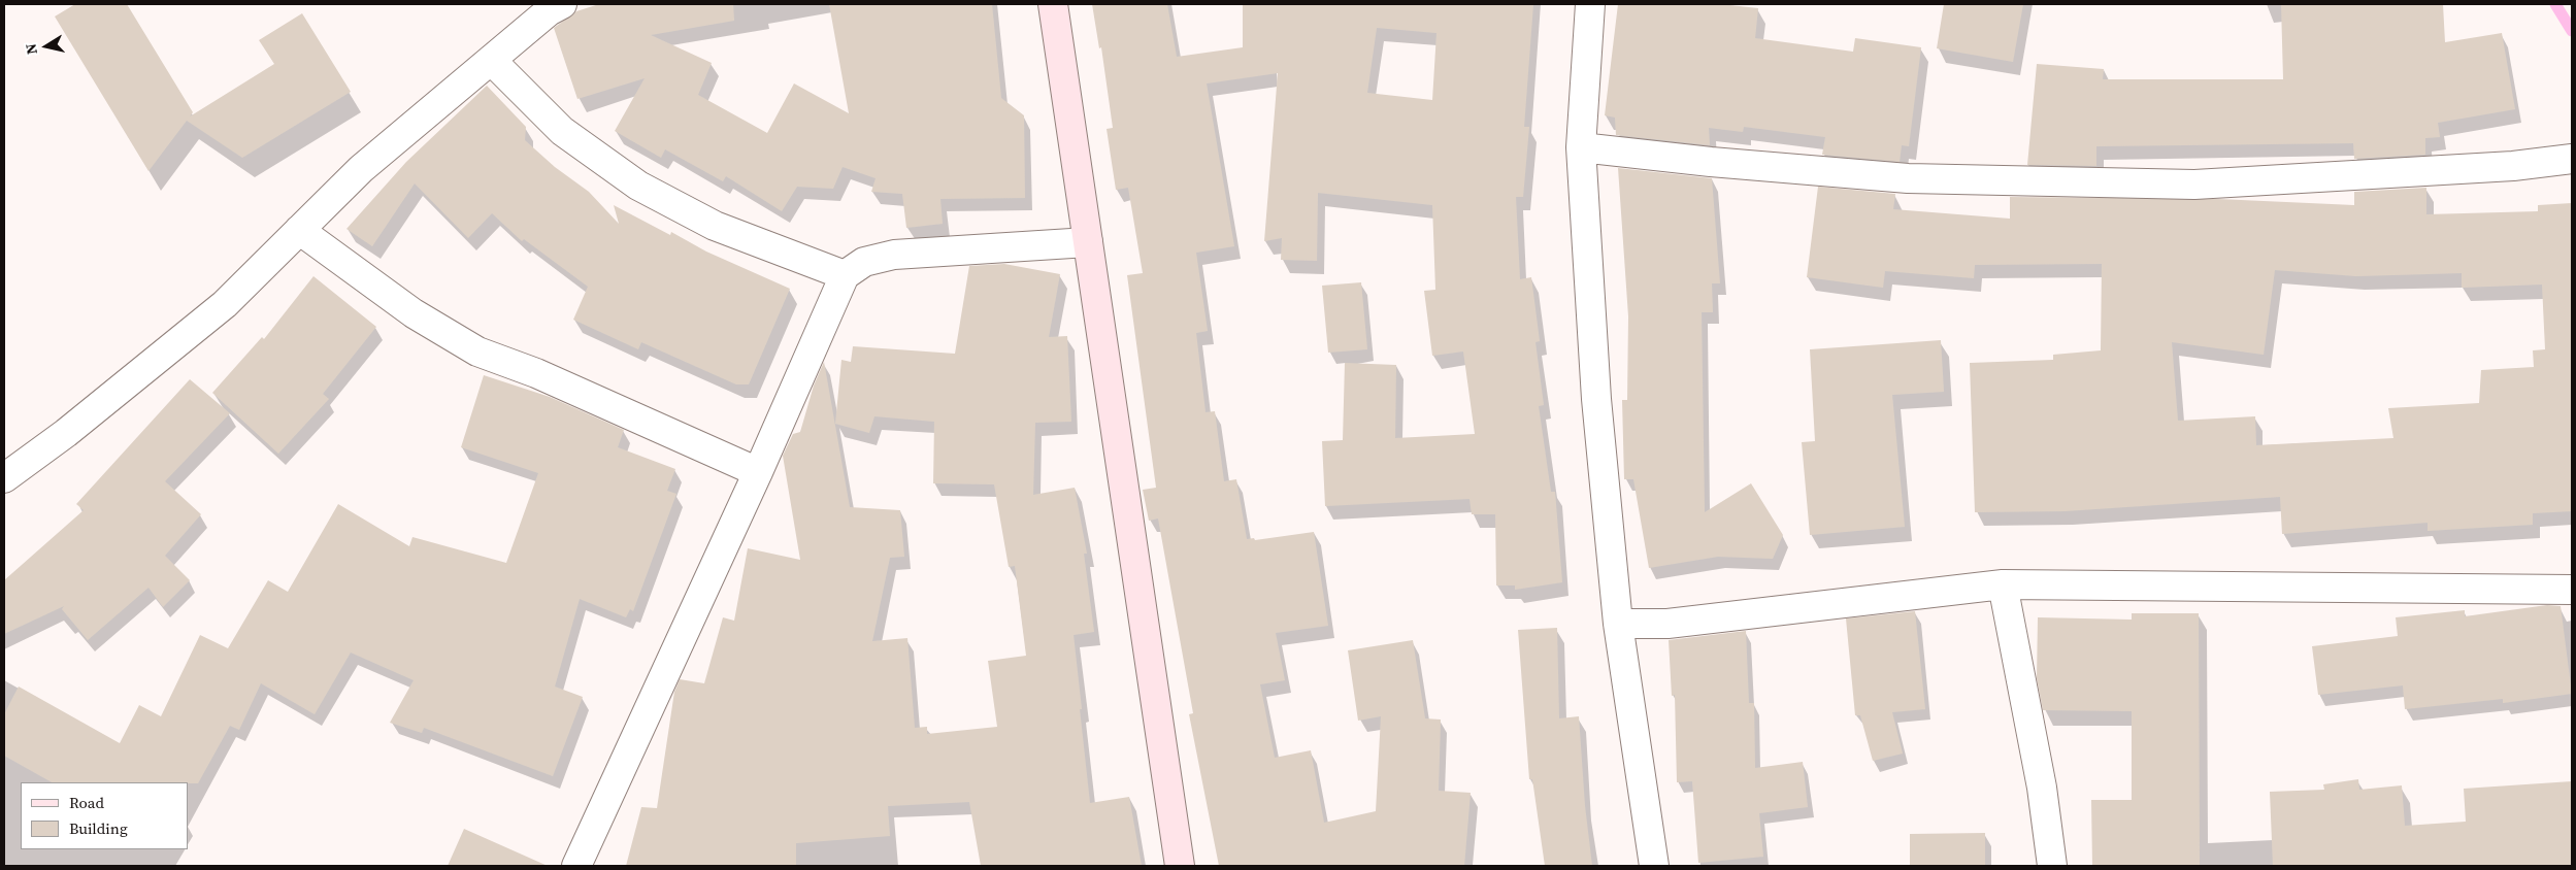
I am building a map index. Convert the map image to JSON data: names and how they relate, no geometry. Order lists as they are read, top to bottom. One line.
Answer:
{"legend":["Road","Building"],"north":"left"}
